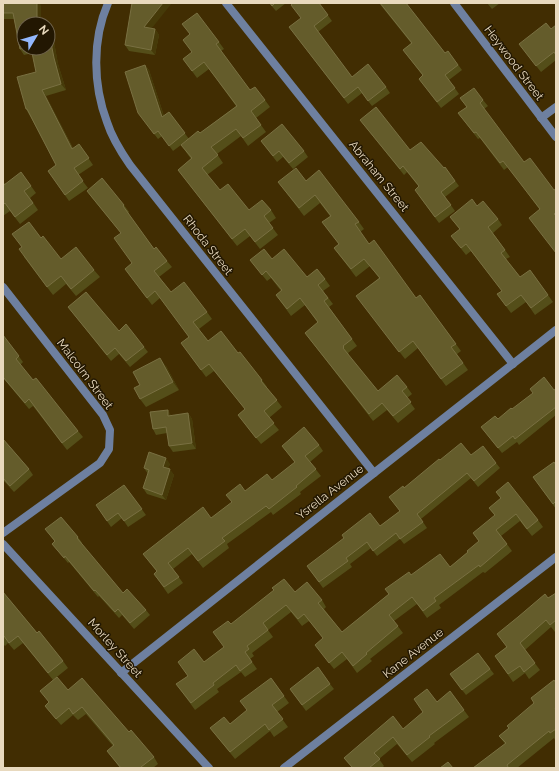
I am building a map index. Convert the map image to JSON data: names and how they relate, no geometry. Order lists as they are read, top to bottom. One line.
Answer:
{"streets":{"street":["Heywood Street","Abraham Street","Rhoda Street","Malcolm Street","Ysrella Avenue","Morley Street","Kane Avenue"]},"crossings":[["Abraham Street","Ysrella Avenue"],["Rhoda Street","Ysrella Avenue"],["Ysrella Avenue","Morley Street"]],"north":"top right"}
